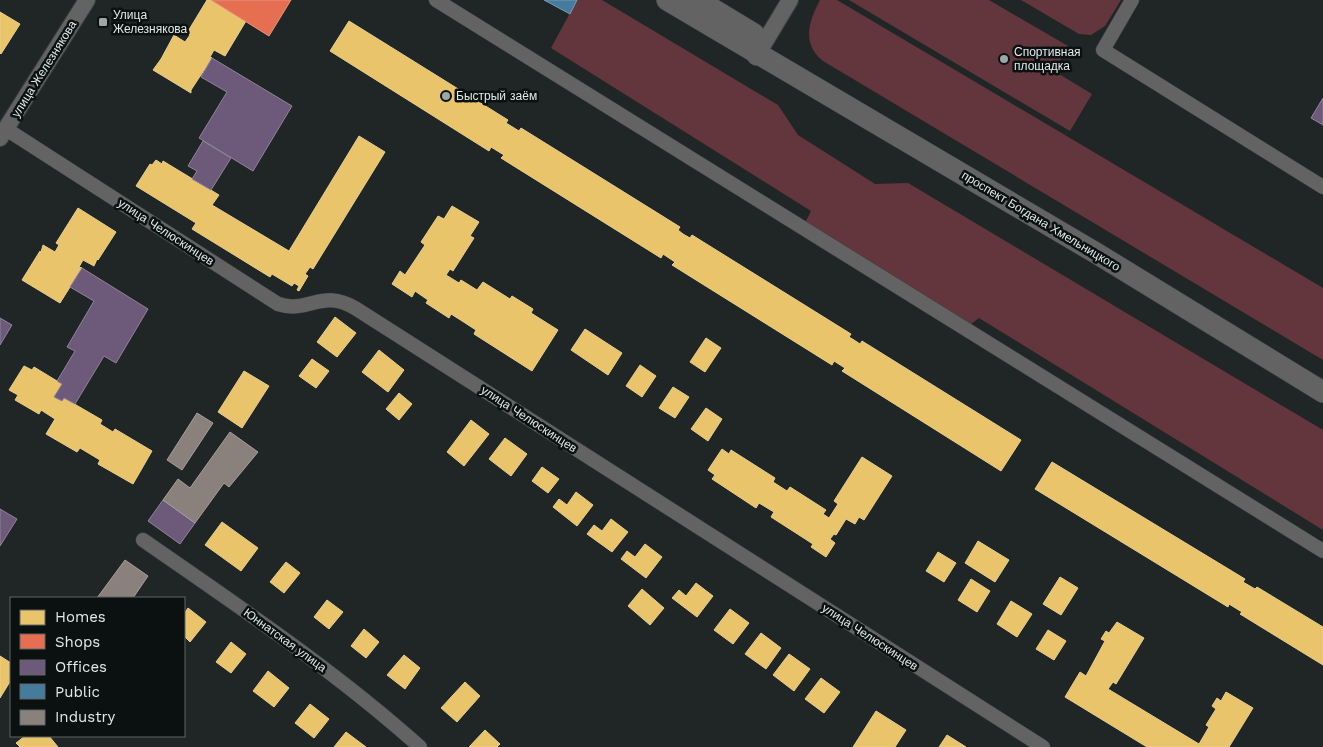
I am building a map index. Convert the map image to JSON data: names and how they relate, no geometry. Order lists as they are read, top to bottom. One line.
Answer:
{"streets":{"main road":["проспект Богдана Хмельницкого"],"street":["улица Железнякова","улица Челюскинцев","Юннатская улица"]},"crossings":[["улица Железнякова","улица Челюскинцев"]],"places":{"transit":["Улица Железнякова"],"other":["Спортивная площадка","Быстрый заём"]},"legend":["Homes","Shops","Offices","Public","Industry"]}
